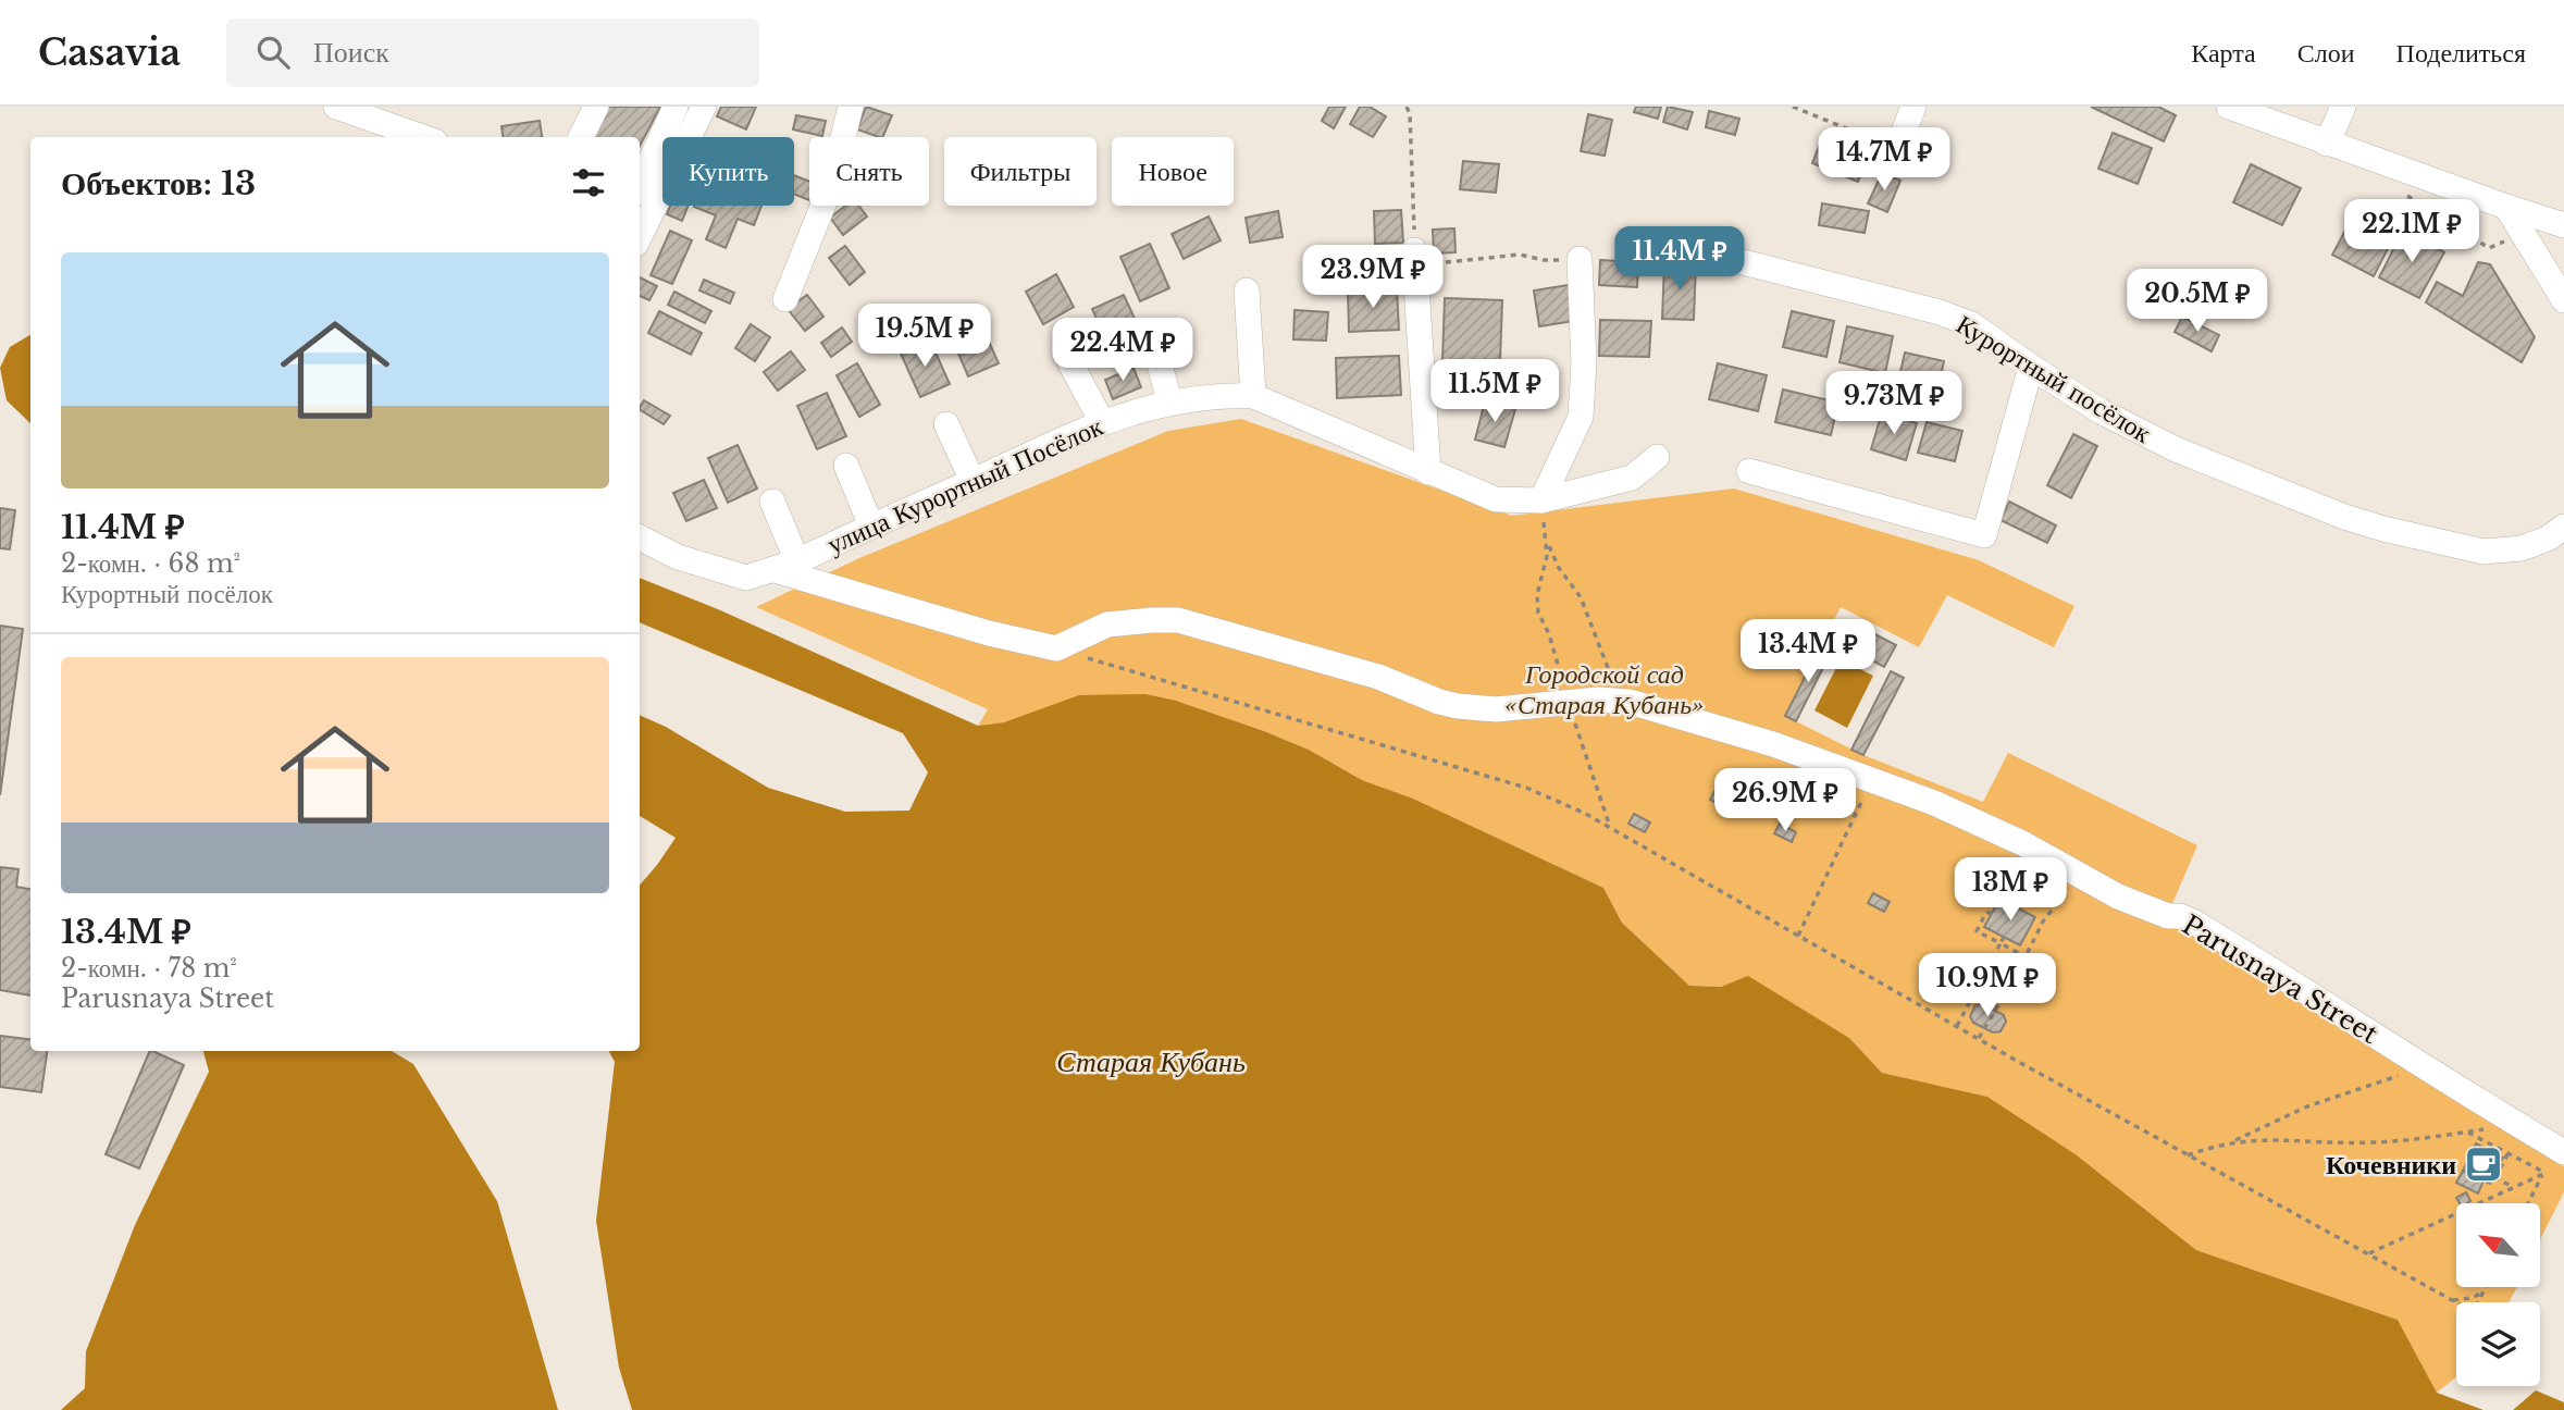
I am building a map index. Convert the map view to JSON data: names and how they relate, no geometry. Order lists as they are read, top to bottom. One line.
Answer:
{"streets":{"street":["Курортный посёлок","улица Курортный Посёлок","Parusnaya Street"]},"water":["Старая Кубань"],"parks":["Городской сад «Старая Кубань»"],"places":{"cafe":["Кочевники"]},"north":"top left","page":{"header":"Casavia","search":"Поиск","nav":["Карта","Слои","Поделиться"],"price":["14.7M ₽","22.1M ₽","11.4M ₽","23.9M ₽","20.5M ₽","19.5M ₽","22.4M ₽","11.5M ₽","9.73M ₽","13.4M ₽","26.9M ₽","13M ₽","10.9M ₽"],"chip":["Купить","Снять","Фильтры","Новое"],"heading":"Объектов: 13","list":[{"name":"11.4M ₽","note":"2-комн. · 68 m² · Курортный посёлок"},{"name":"13.4M ₽","note":"2-комн. · 78 m² · Parusnaya Street"}]}}
